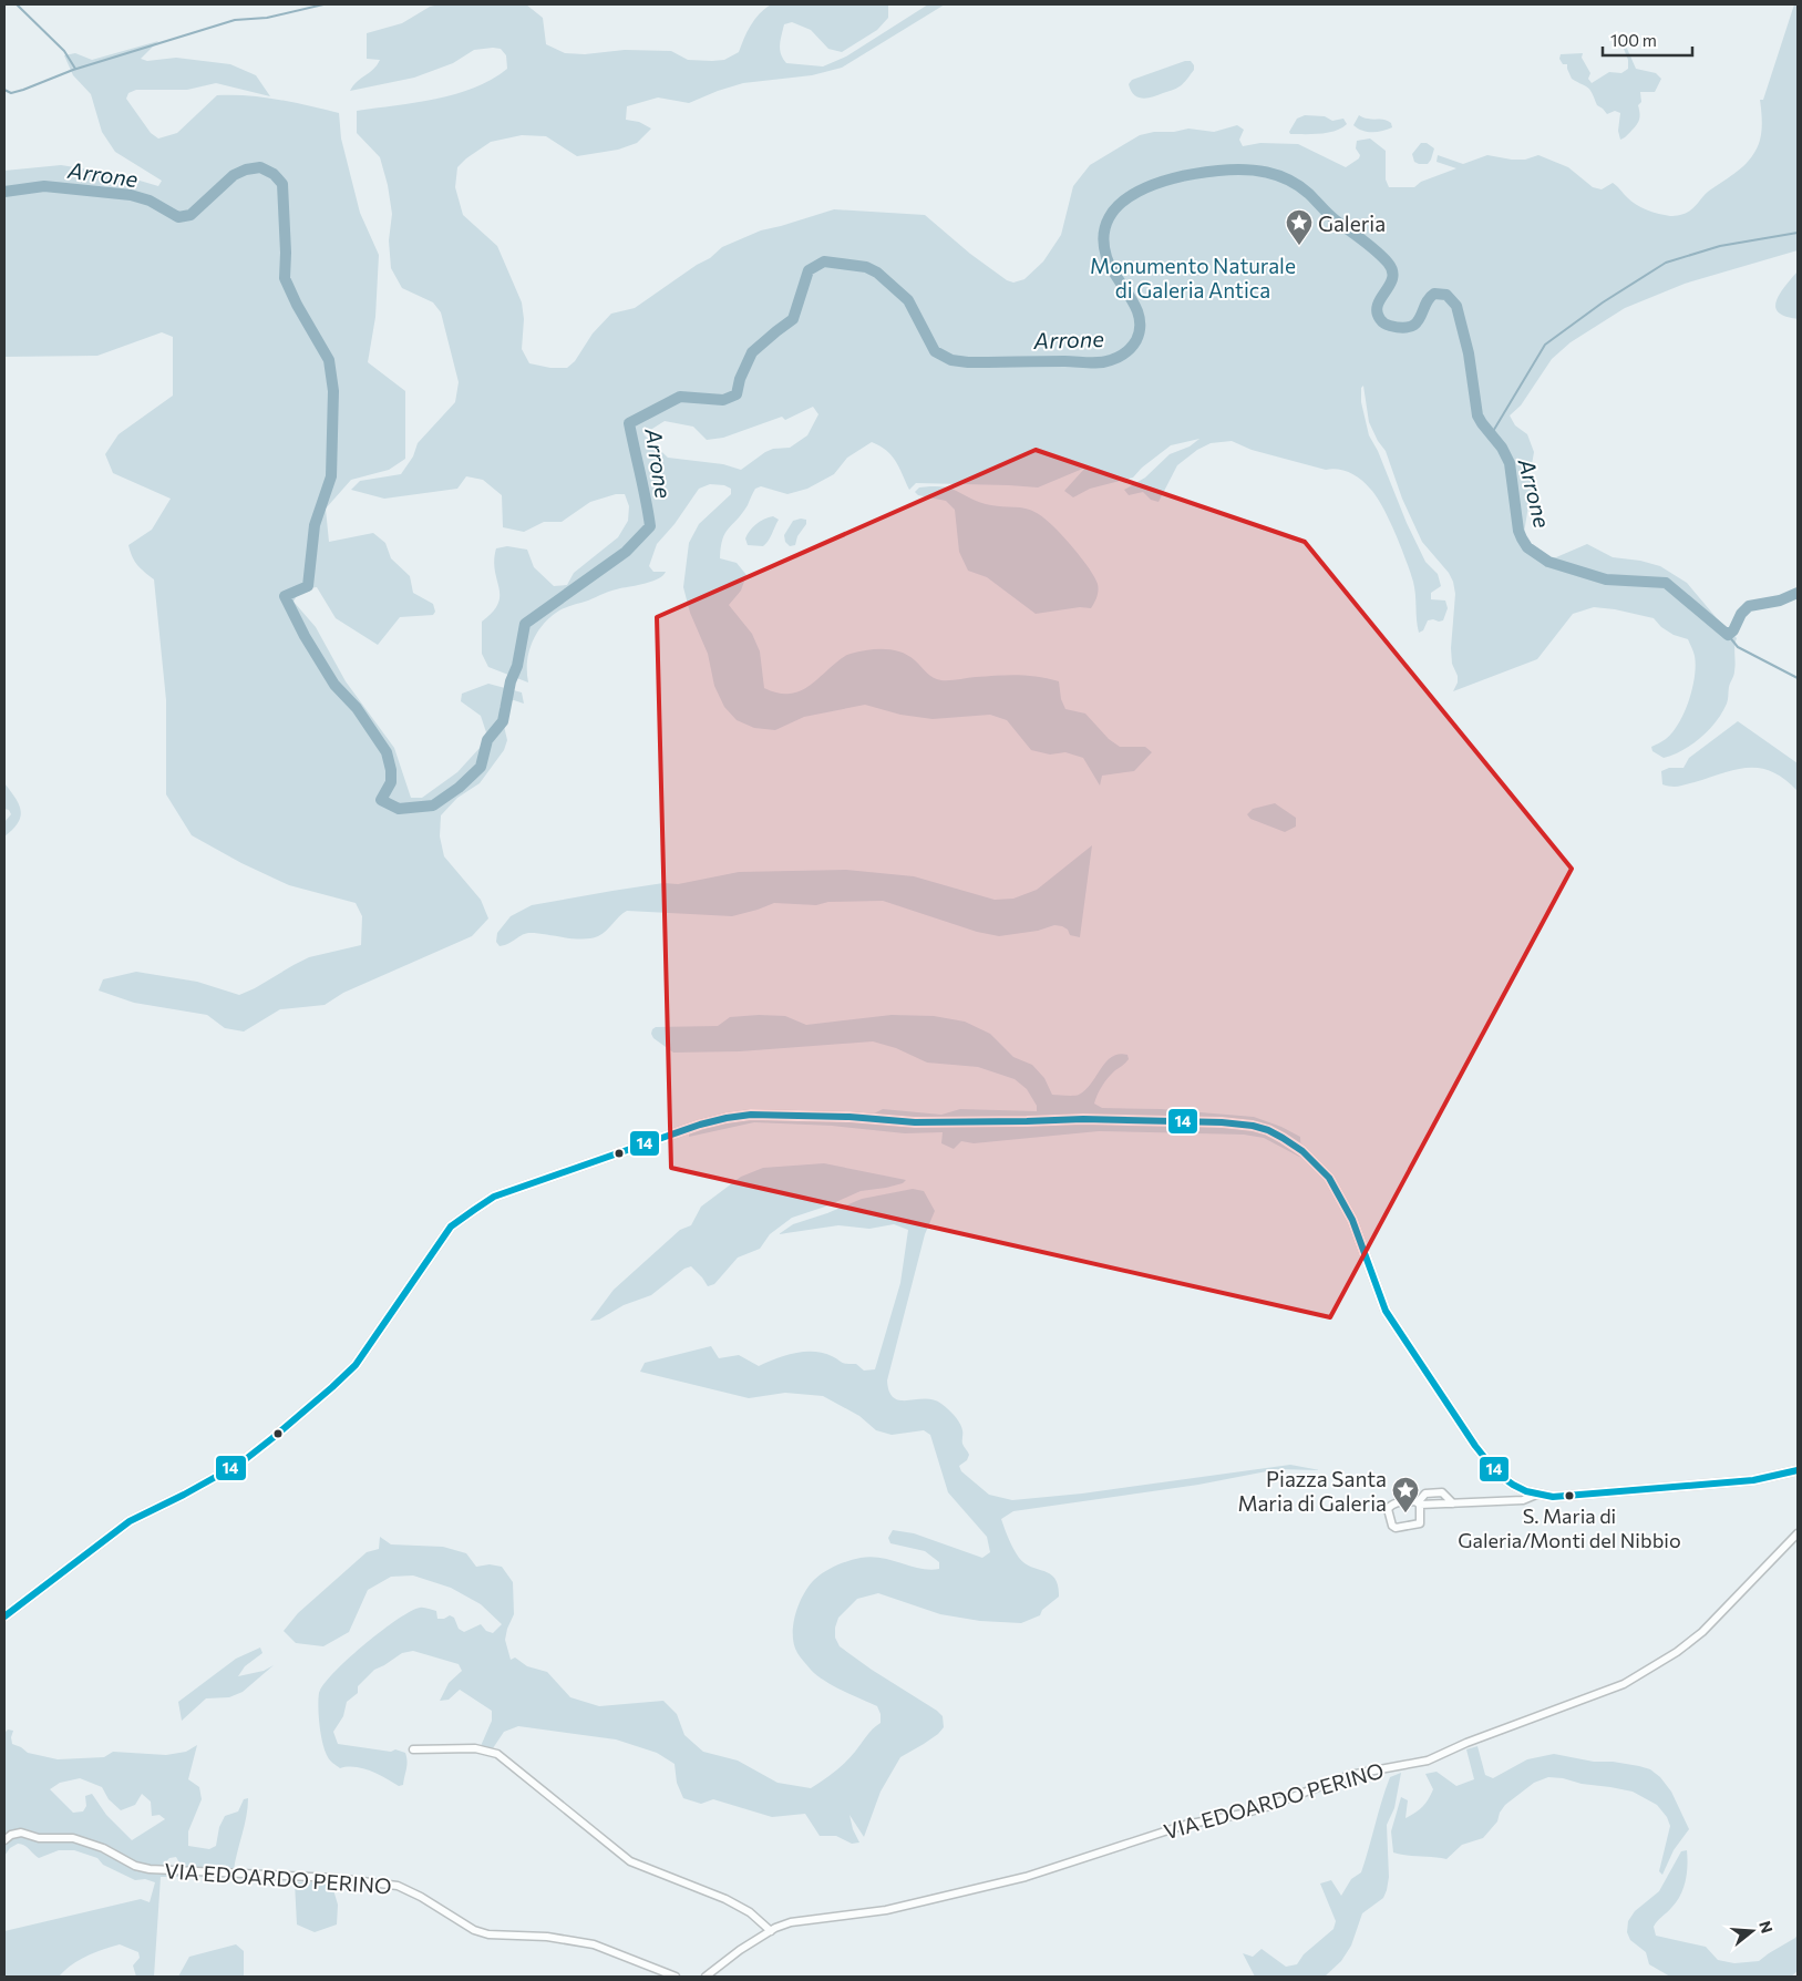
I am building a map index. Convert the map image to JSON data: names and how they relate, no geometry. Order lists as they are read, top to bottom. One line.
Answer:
{"streets":{"street":["VIA EDOARDO PERINO"]},"water":["Arrone"],"parks":["Monumento Naturale di Galeria Antica"],"places":{"place":["Galeria","Piazza Santa Maria di Galeria"],"other":["S. Maria di Galeria/Monti del Nibbio"]},"lines":["transit line 14"],"scale_bar":"100 m","north":"right"}
